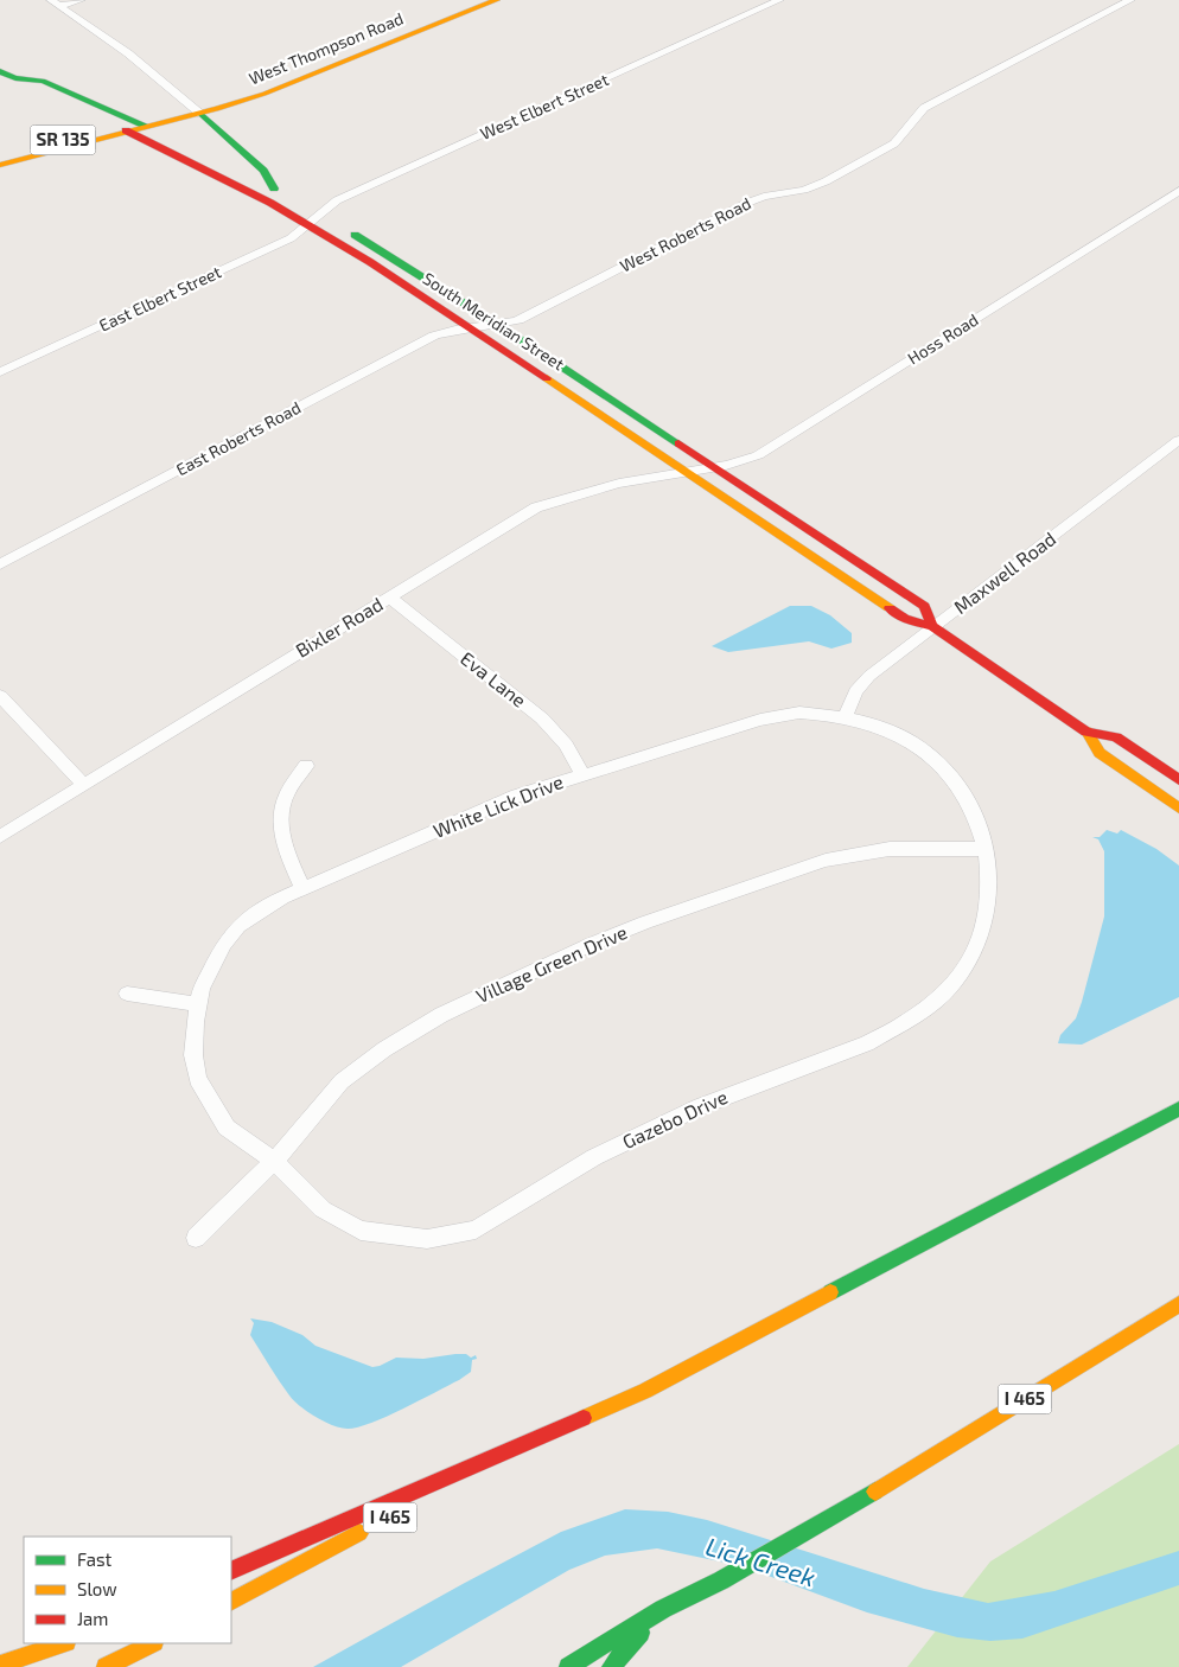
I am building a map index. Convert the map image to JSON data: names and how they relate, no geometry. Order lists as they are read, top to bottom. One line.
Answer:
{"streets":{"main road":["West Thompson Road","SR 135","South Meridian Street","I 465"],"street":["West Elbert Street","West Roberts Road","East Elbert Street","Hoss Road","East Roberts Road","Maxwell Road","Bixler Road","Eva Lane","White Lick Drive","Village Green Drive","Gazebo Drive"]},"crossings":[["West Thompson Road","SR 135"],["West Thompson Road","South Meridian Street"],["West Elbert Street","East Elbert Street"],["West Elbert Street","South Meridian Street"],["SR 135","South Meridian Street"],["West Roberts Road","South Meridian Street"],["West Roberts Road","East Roberts Road"],["East Elbert Street","South Meridian Street"],["South Meridian Street","Hoss Road"],["South Meridian Street","East Roberts Road"],["South Meridian Street","Maxwell Road"],["South Meridian Street","Bixler Road"],["Hoss Road","Bixler Road"],["Maxwell Road","White Lick Drive"],["Bixler Road","Eva Lane"],["Eva Lane","White Lick Drive"],["White Lick Drive","Village Green Drive"],["White Lick Drive","Gazebo Drive"],["Village Green Drive","Gazebo Drive"]],"water":["Lick Creek"],"legend":["Fast","Slow","Jam"]}
